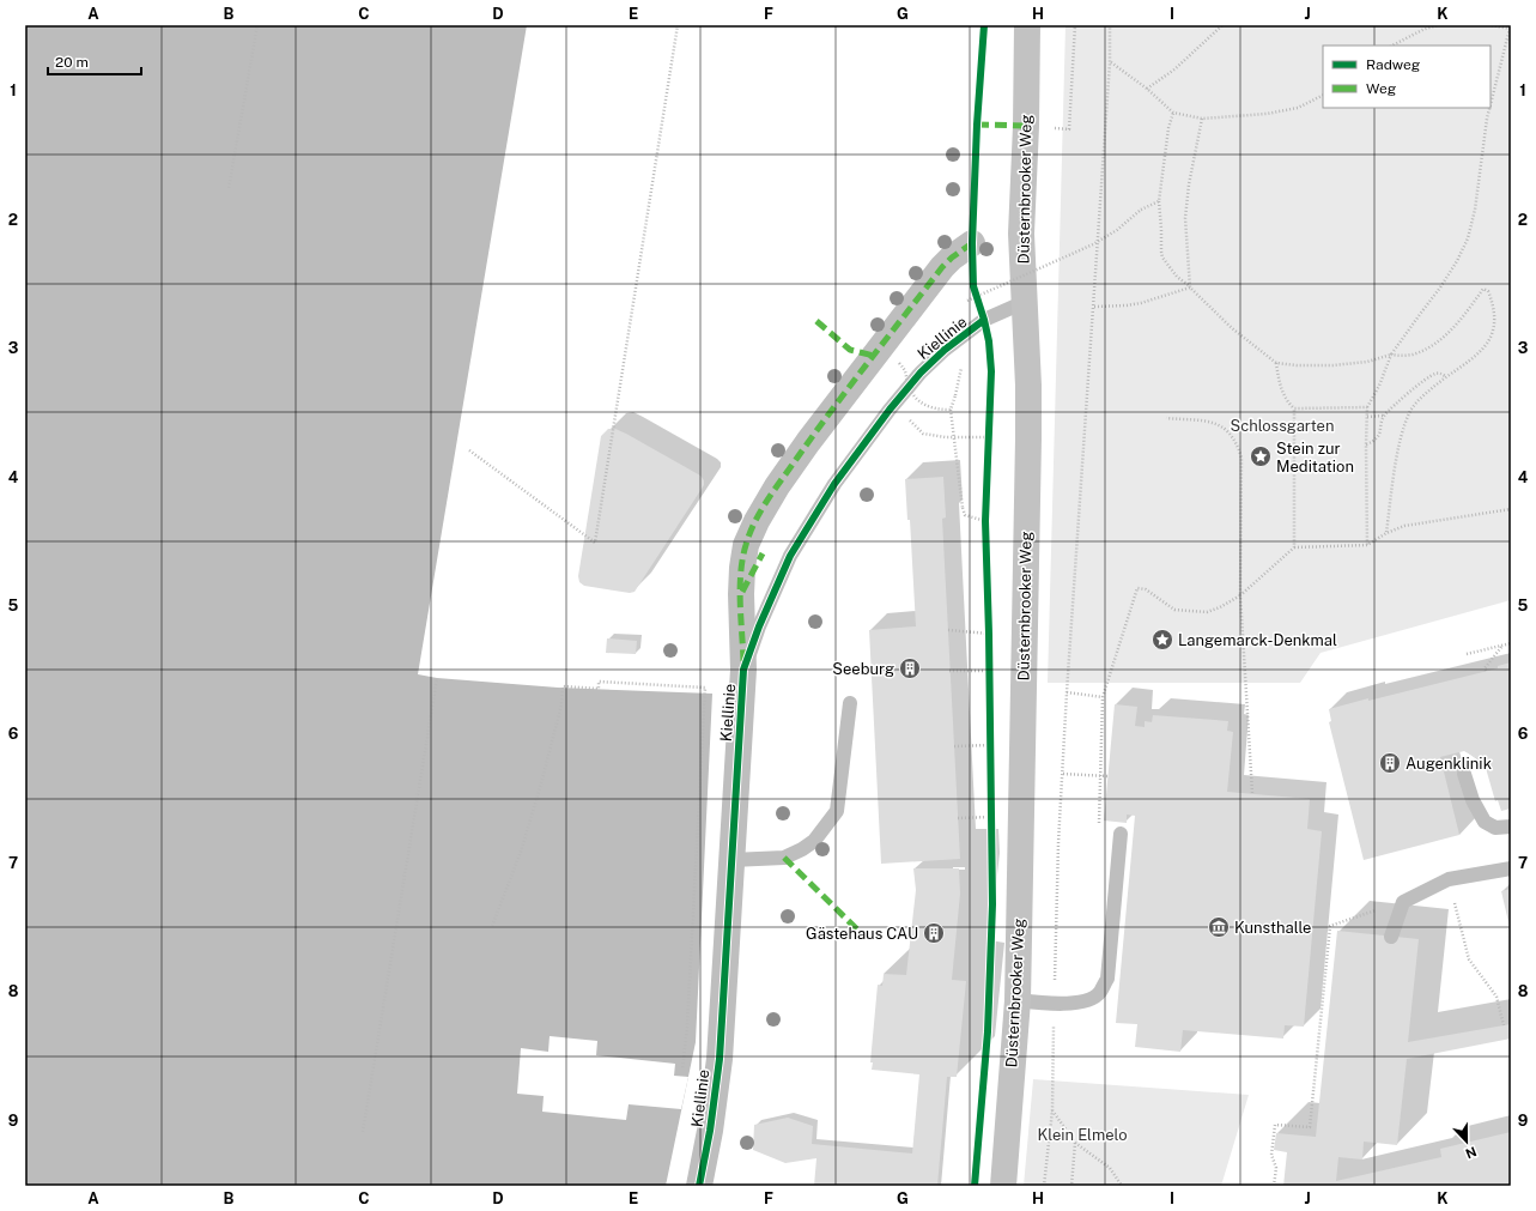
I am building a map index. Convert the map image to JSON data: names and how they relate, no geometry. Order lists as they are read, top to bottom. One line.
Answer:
{"streets":{"street":["Düsternbrooker Weg","Kiellinie"]},"crossings":[["Düsternbrooker Weg","Kiellinie"]],"parks":["Schlossgarten","Klein Elmelo"],"places":{"place":["Stein zur Meditation","Langemarck-Denkmal"],"building":["Seeburg","Augenklinik","Gästehaus CAU"],"museum":["Kunsthalle"]},"legend":["Radweg","Weg"],"scale_bar":"20 m","north":"bottom","grid":{"columns":["A","B","C","D","E","F","G","H","I","J","K"],"rows":["1","2","3","4","5","6","7","8","9"]}}
